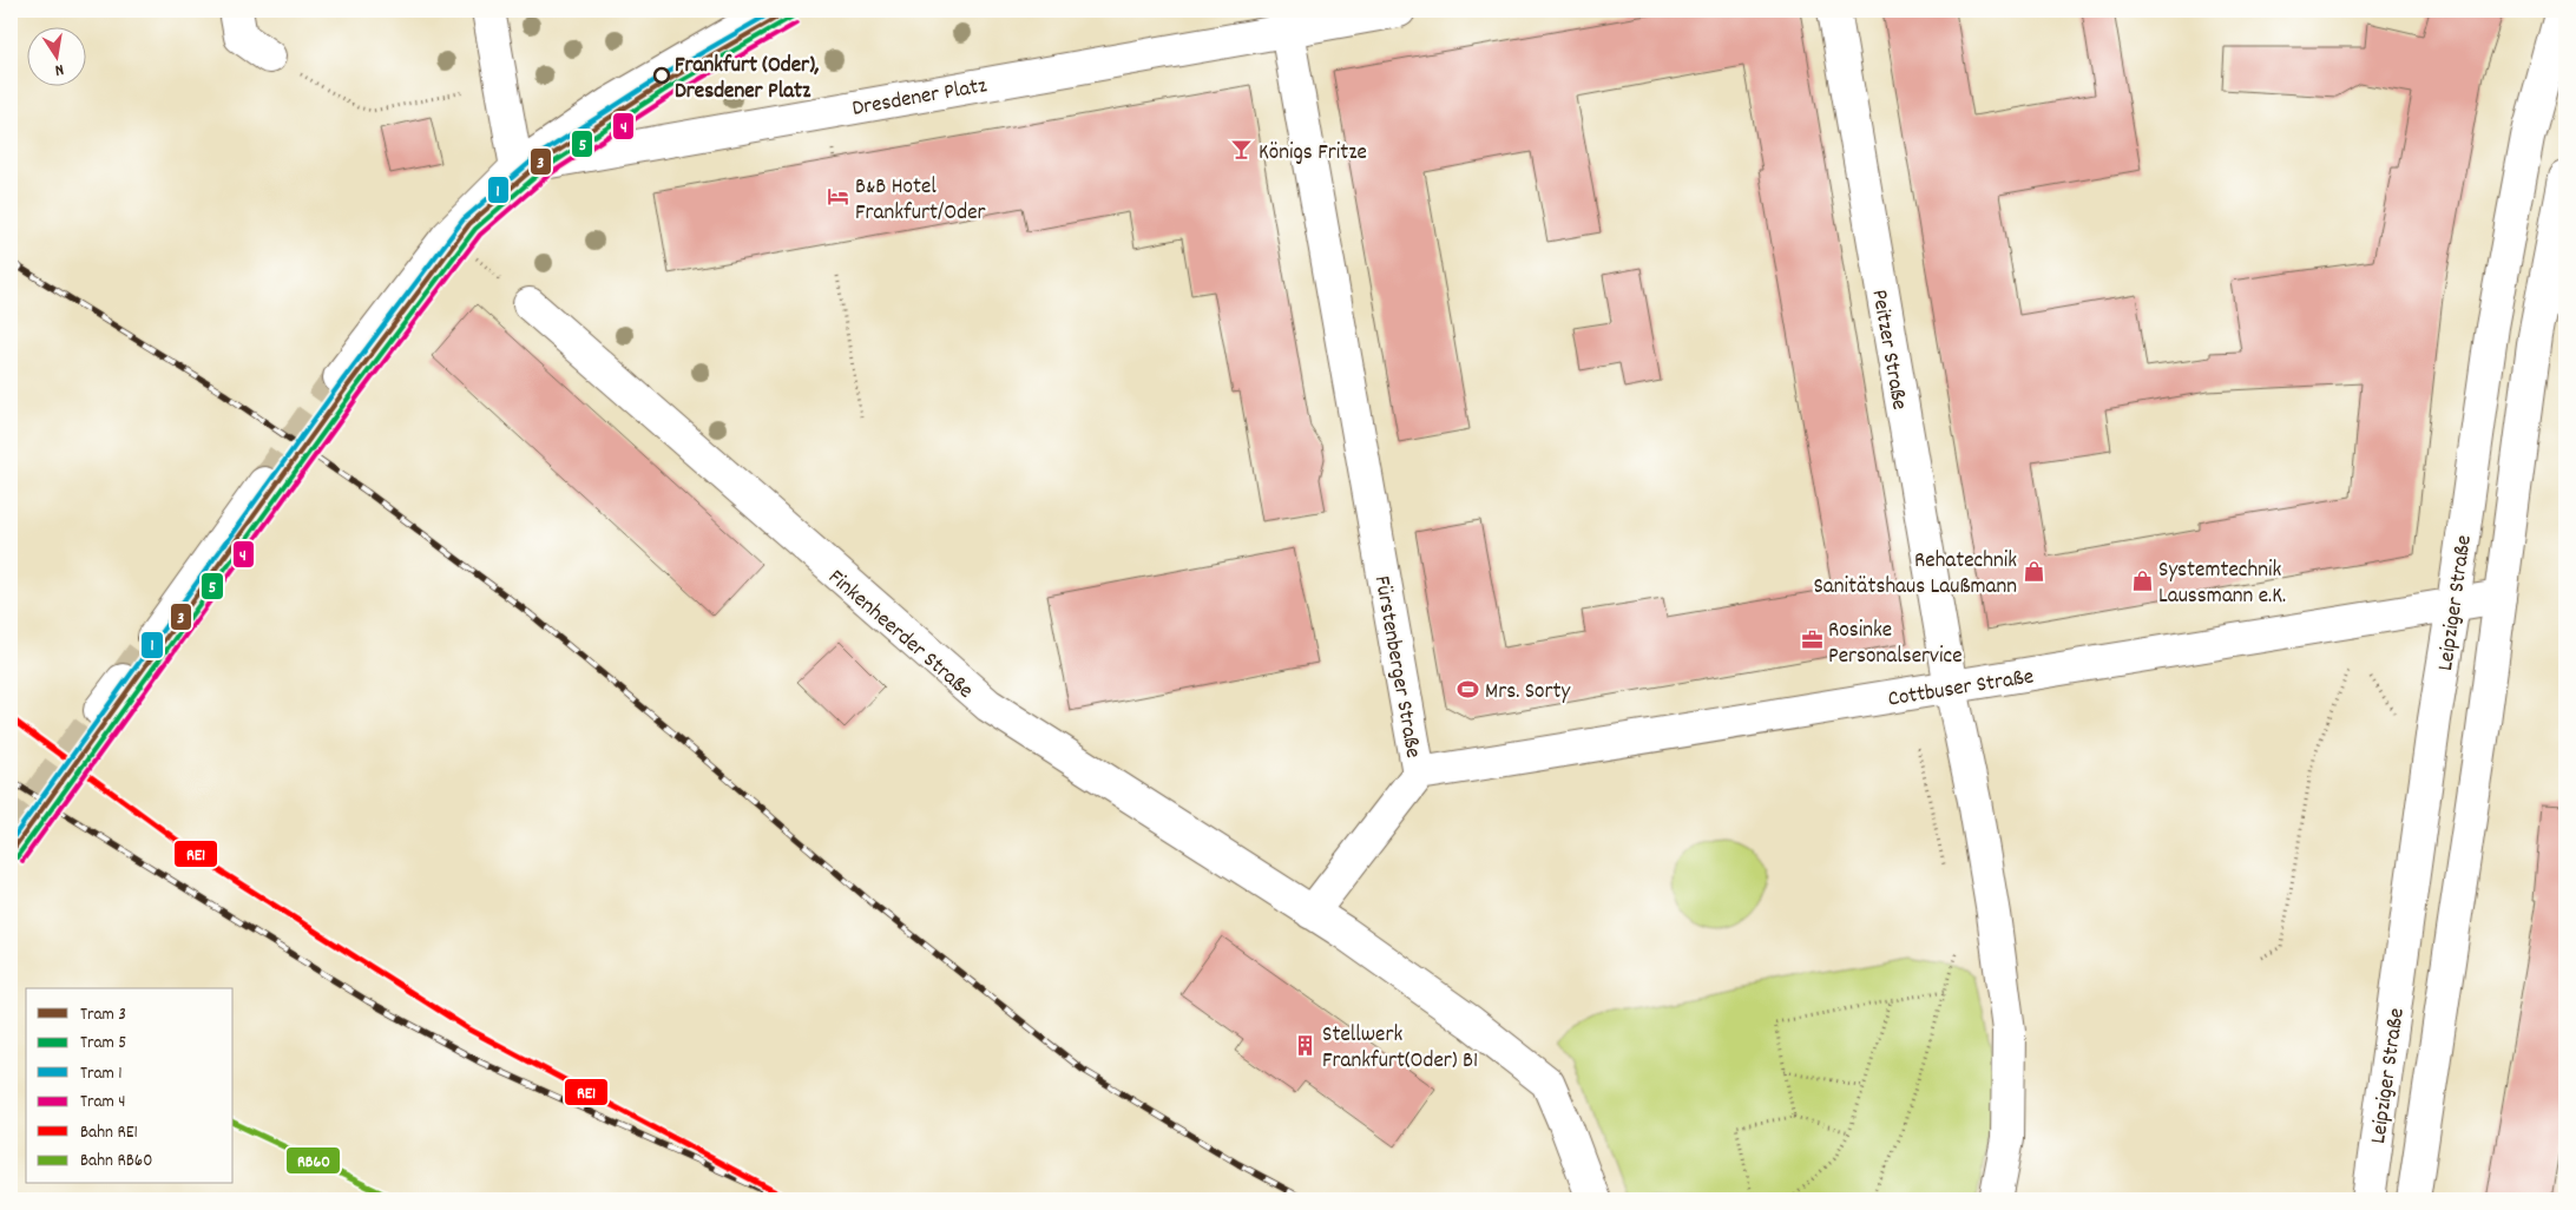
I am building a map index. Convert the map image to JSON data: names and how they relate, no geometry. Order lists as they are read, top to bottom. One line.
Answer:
{"streets":{"street":["Dresdener Platz","Peitzer Straße","Leipziger Straße","Finkenheerder Straße","Fürstenberger Straße","Cottbuser Straße"]},"crossings":[["Dresdener Platz","Fürstenberger Straße"],["Peitzer Straße","Cottbuser Straße"],["Leipziger Straße","Cottbuser Straße"],["Finkenheerder Straße","Fürstenberger Straße"],["Fürstenberger Straße","Cottbuser Straße"]],"places":{"other":["Frankfurt (Oder), Dresdener Platz"],"bar":["Königs Fritze"],"hotel":["B&B Hotel Frankfurt/Oder"],"shop":["Rehatechnik Sanitätshaus Laußmann","Systemtechnik Laussmann e.K."],"office":["Rosinke Personalservice"],"sports":["Mrs. Sorty"],"building":["Stellwerk Frankfurt(Oder) B1"]},"lines":["tram line 3","tram line 1","tram line 5","tram line 4","rail line RE1","rail line RB60"],"legend":["Tram 3","Tram 5","Tram 1","Tram 4","Bahn RE1","Bahn RB60"],"north":"bottom"}
